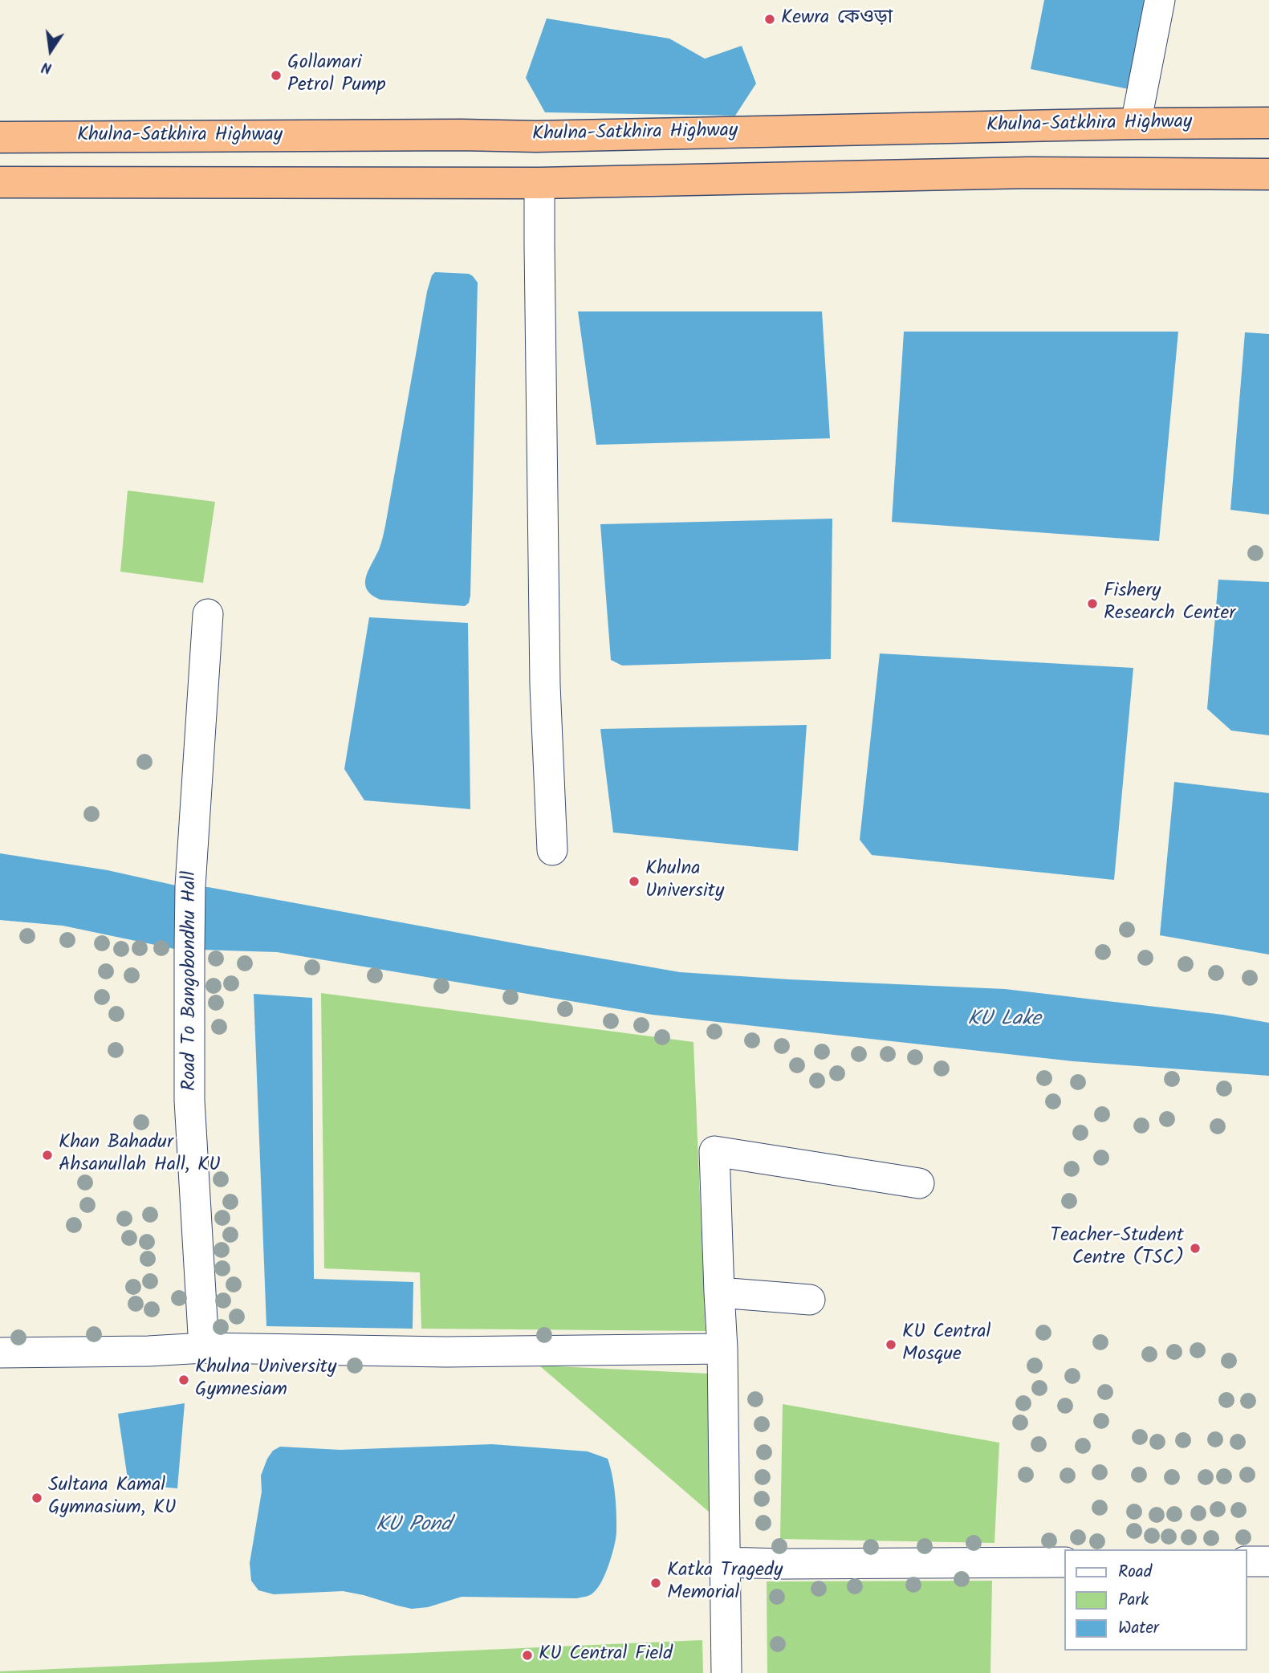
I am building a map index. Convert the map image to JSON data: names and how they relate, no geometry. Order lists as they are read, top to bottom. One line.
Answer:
{"streets":{"highway":["Khulna-Satkhira Highway"],"street":["Road To Bangobondhu Hall"]},"water":["KU Lake","KU Pond"],"places":["Kewra কেওড়া","Gollamari Petrol Pump","Fishery Research Center","Khulna University","Khan Bahadur Ahsanullah Hall, KU","Teacher-Student Centre (TSC)","KU Central Mosque","Khulna University Gymnesiam","Sultana Kamal Gymnasium, KU","Katka Tragedy Memorial","KU Central Field"],"legend":["Road","Park","Water"],"north":"bottom"}
